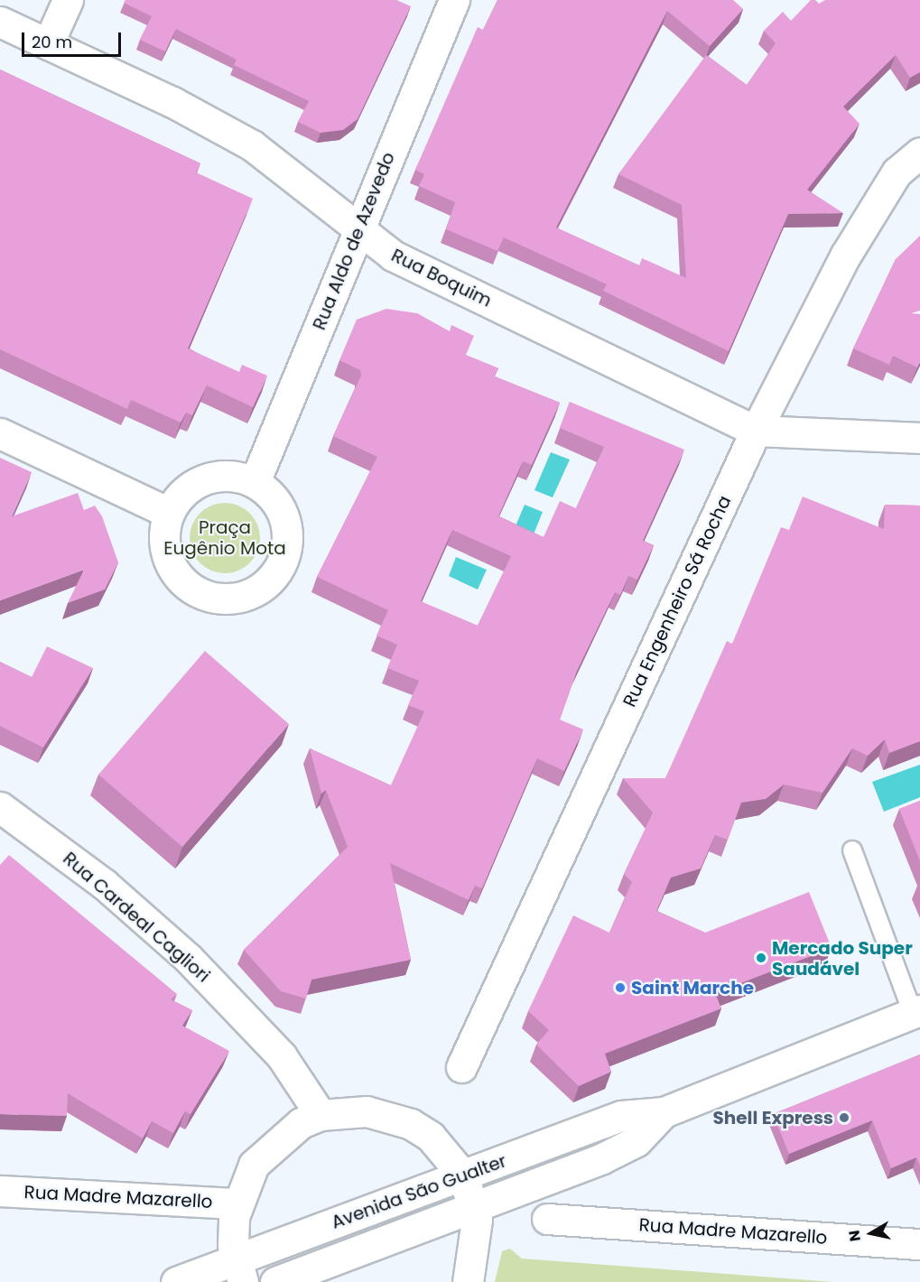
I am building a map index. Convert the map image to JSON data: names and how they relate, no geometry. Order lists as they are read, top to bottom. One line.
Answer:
{"streets":{"street":["Rua Aldo de Azevedo","Rua Boquim","Rua Engenheiro Sá Rocha","Rua Cardeal Cagliori","Avenida São Gualter","Rua Madre Mazarello"]},"crossings":[["Rua Aldo de Azevedo","Rua Boquim"],["Rua Boquim","Rua Engenheiro Sá Rocha"]],"parks":["Praça Eugênio Mota"],"places":["Mercado Super Saudável","Saint Marche","Shell Express"],"scale_bar":"20 m","north":"left"}
